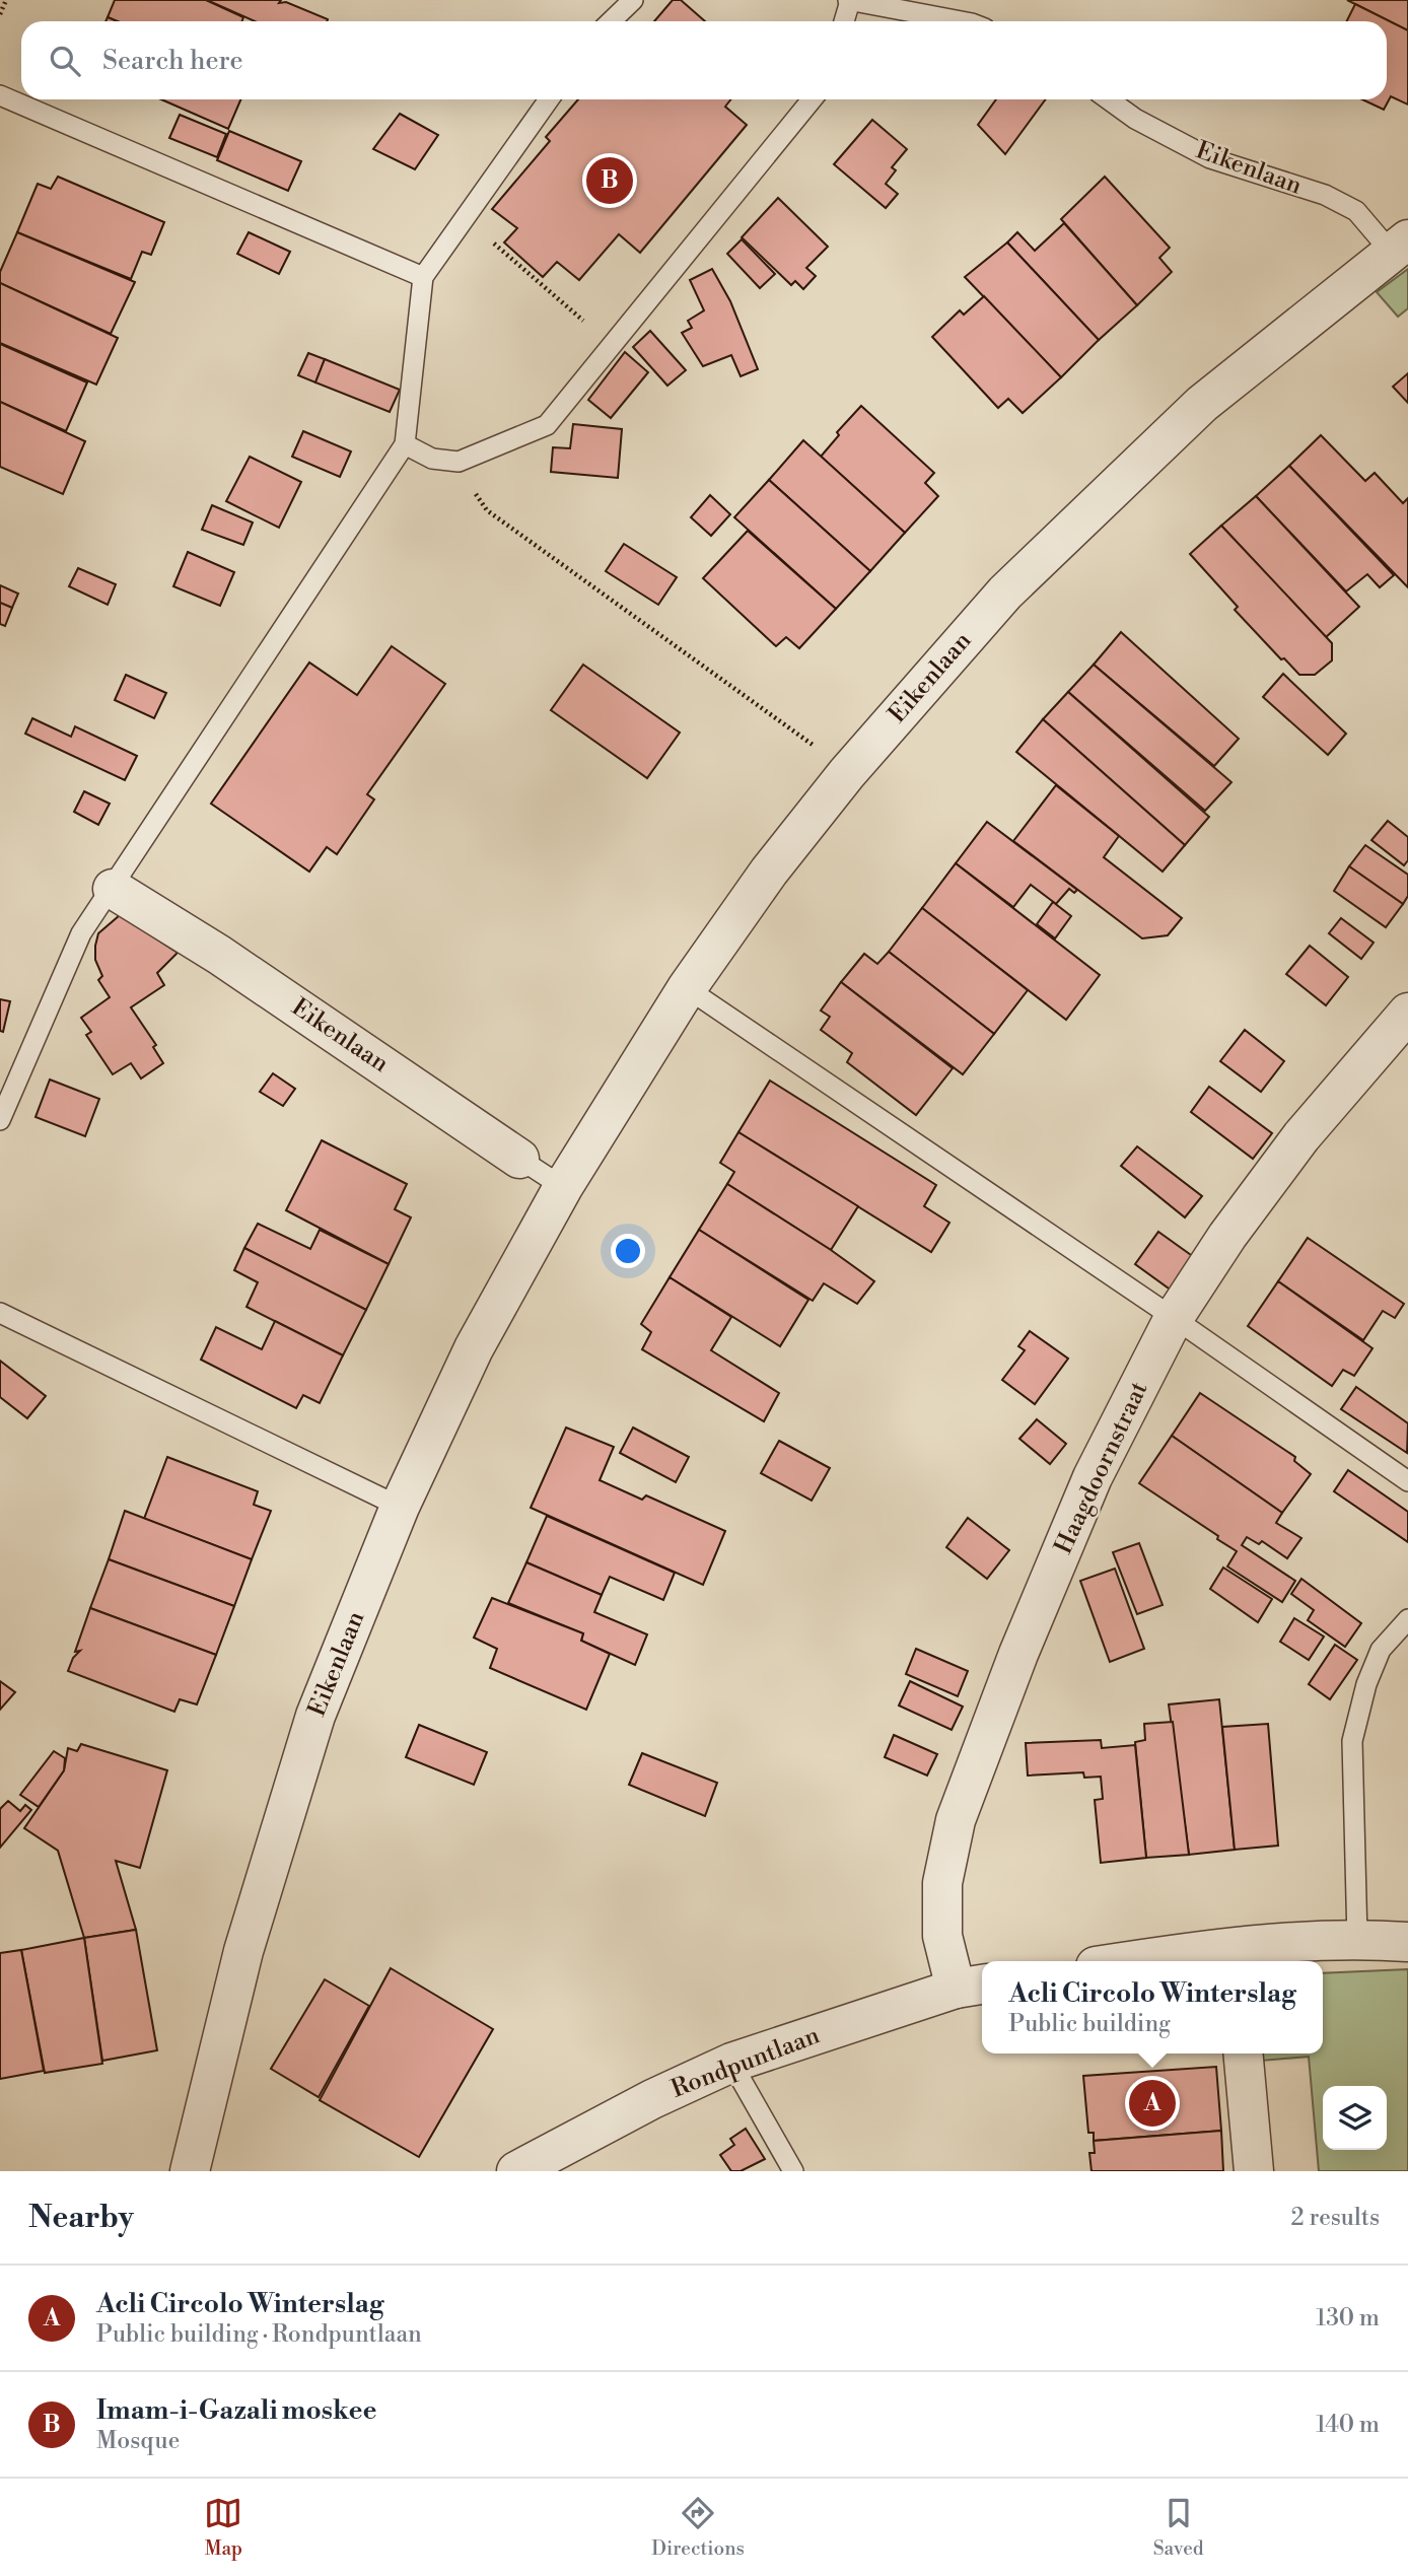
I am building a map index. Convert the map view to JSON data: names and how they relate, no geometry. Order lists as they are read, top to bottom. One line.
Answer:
{"streets":{"street":["Eikenlaan","Haagdoornstraat","Rondpuntlaan"]},"crossings":[["Haagdoornstraat","Rondpuntlaan"]],"page":{"search":"Search here","pins":["B","A"],"popup":["Acli Circolo Winterslag","Public building"],"heading":["Nearby","2 results"],"list":[{"mark":"A","name":"Acli Circolo Winterslag","note":"Public building · Rondpuntlaan","value":"130 m"},{"mark":"B","name":"Imam-i-Gazali moskee","note":"Mosque","value":"140 m"}],"nav":["Map","Directions","Saved"]}}
